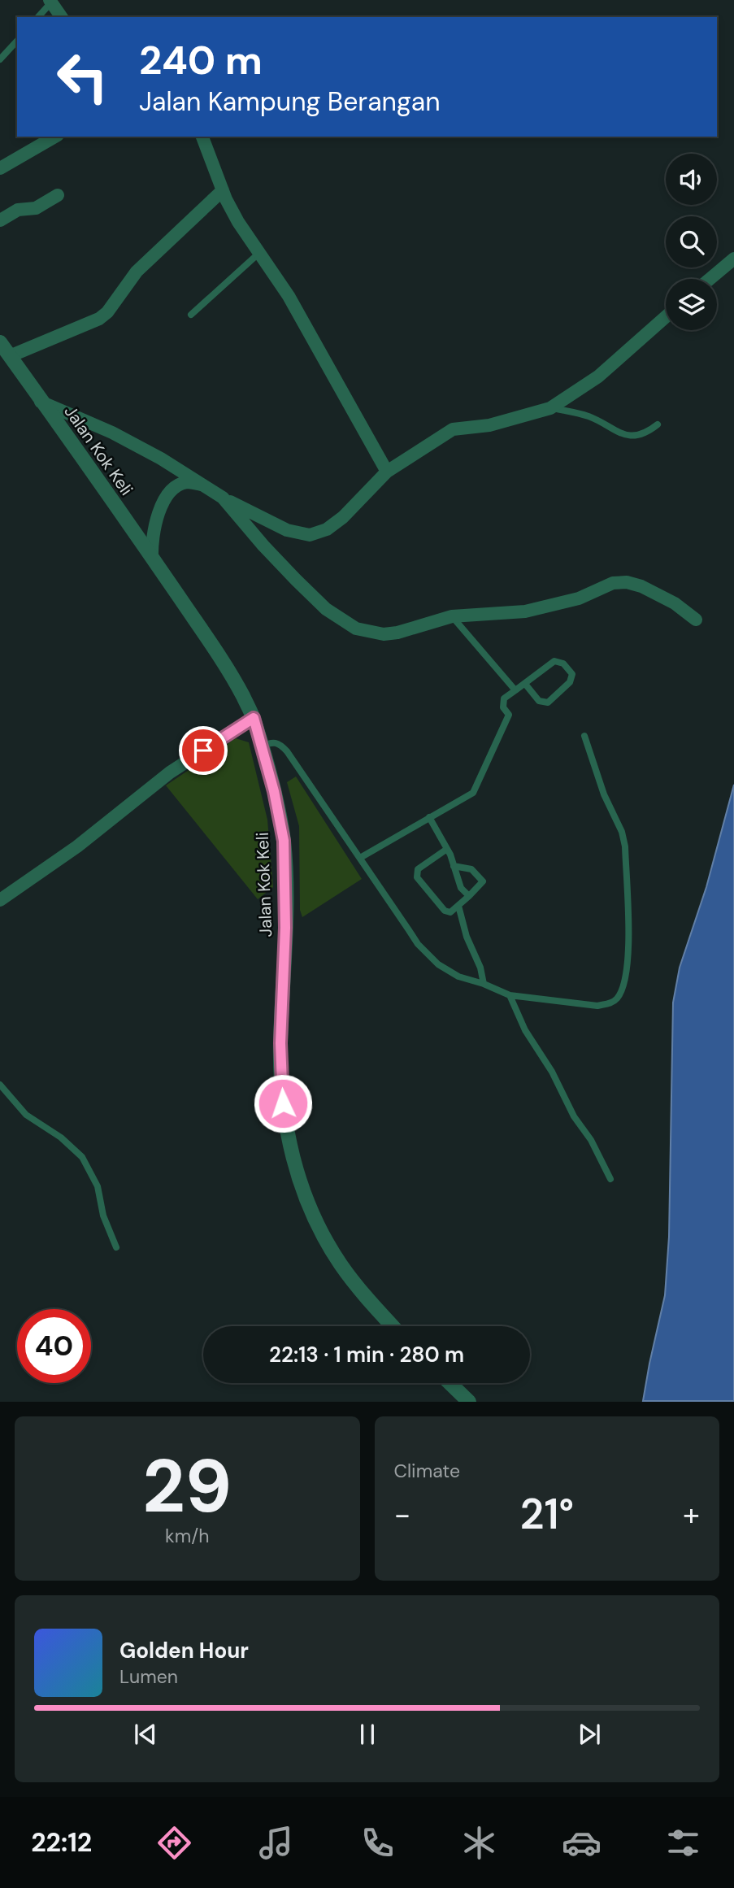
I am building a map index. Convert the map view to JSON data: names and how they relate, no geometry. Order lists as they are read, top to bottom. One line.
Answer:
{"streets":{"street":["Jalan Kok Keli"]},"page":{"turn":["240 m","Jalan Kampung Berangan"],"limit":"40","trip":"22:13 · 1 min · 280 m","tile":[["29","km/h"],"Climate"],"heat":["−","21°","+"],"song":["Golden Hour","Lumen"],"tabs":"22:12"}}
